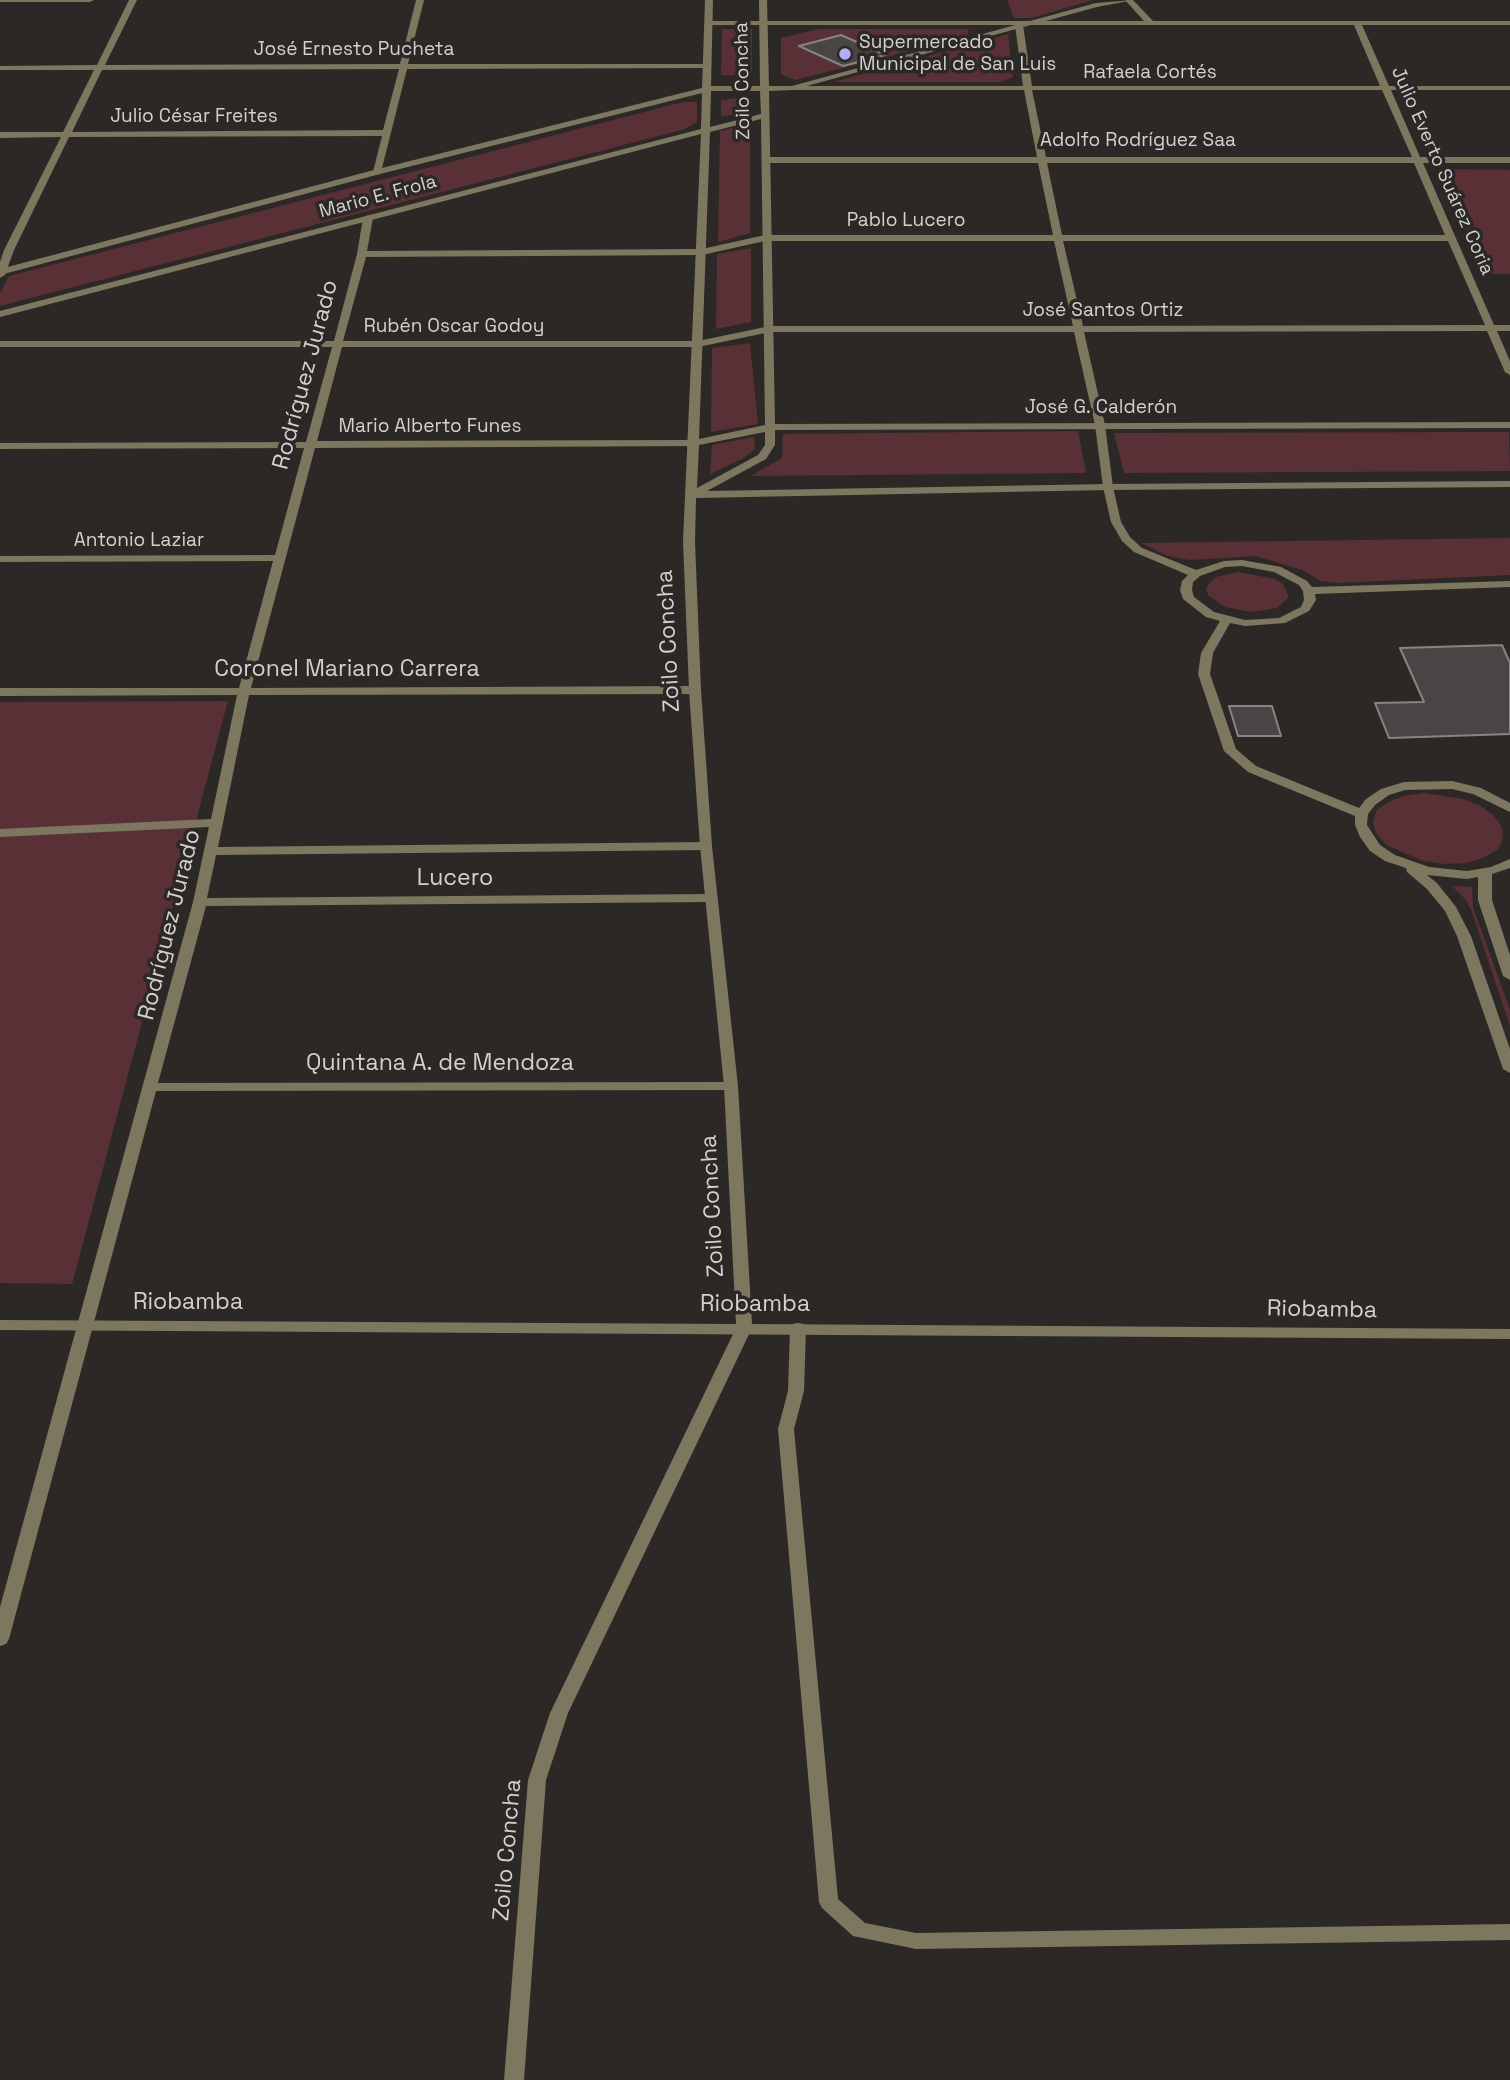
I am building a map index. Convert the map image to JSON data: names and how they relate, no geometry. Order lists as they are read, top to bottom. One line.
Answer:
{"streets":{"street":["José Ernesto Pucheta","Rafaela Cortés","Zoilo Concha","Julio César Freites","Adolfo Rodríguez Saa","Julio Everto Suárez Coria","Mario E. Frola","Pablo Lucero","José Santos Ortiz","Rubén Oscar Godoy","Rodríguez Jurado","José G. Calderón","Mario Alberto Funes","Antonio Laziar","Coronel Mariano Carrera","Lucero","Quintana A. de Mendoza","Riobamba"]},"crossings":[["José Ernesto Pucheta","Zoilo Concha"],["Rafaela Cortés","Zoilo Concha"],["Rafaela Cortés","Julio Everto Suárez Coria"],["Rafaela Cortés","Mario E. Frola"],["Zoilo Concha","Adolfo Rodríguez Saa"],["Zoilo Concha","Mario E. Frola"],["Zoilo Concha","Pablo Lucero"],["Zoilo Concha","José Santos Ortiz"],["Zoilo Concha","Rubén Oscar Godoy"],["Zoilo Concha","José G. Calderón"],["Zoilo Concha","Mario Alberto Funes"],["Zoilo Concha","Coronel Mariano Carrera"],["Zoilo Concha","Lucero"],["Zoilo Concha","Quintana A. de Mendoza"],["Zoilo Concha","Riobamba"],["Adolfo Rodríguez Saa","Julio Everto Suárez Coria"],["Julio Everto Suárez Coria","Pablo Lucero"],["Julio Everto Suárez Coria","José Santos Ortiz"],["Mario E. Frola","Rodríguez Jurado"],["Pablo Lucero","Rodríguez Jurado"],["José Santos Ortiz","Rubén Oscar Godoy"],["Rubén Oscar Godoy","Rodríguez Jurado"],["Rodríguez Jurado","Mario Alberto Funes"],["Rodríguez Jurado","Antonio Laziar"],["Rodríguez Jurado","Coronel Mariano Carrera"],["Rodríguez Jurado","Lucero"],["Rodríguez Jurado","Quintana A. de Mendoza"],["Rodríguez Jurado","Riobamba"],["José G. Calderón","Mario Alberto Funes"]],"places":["Supermercado Municipal de San Luis"]}
